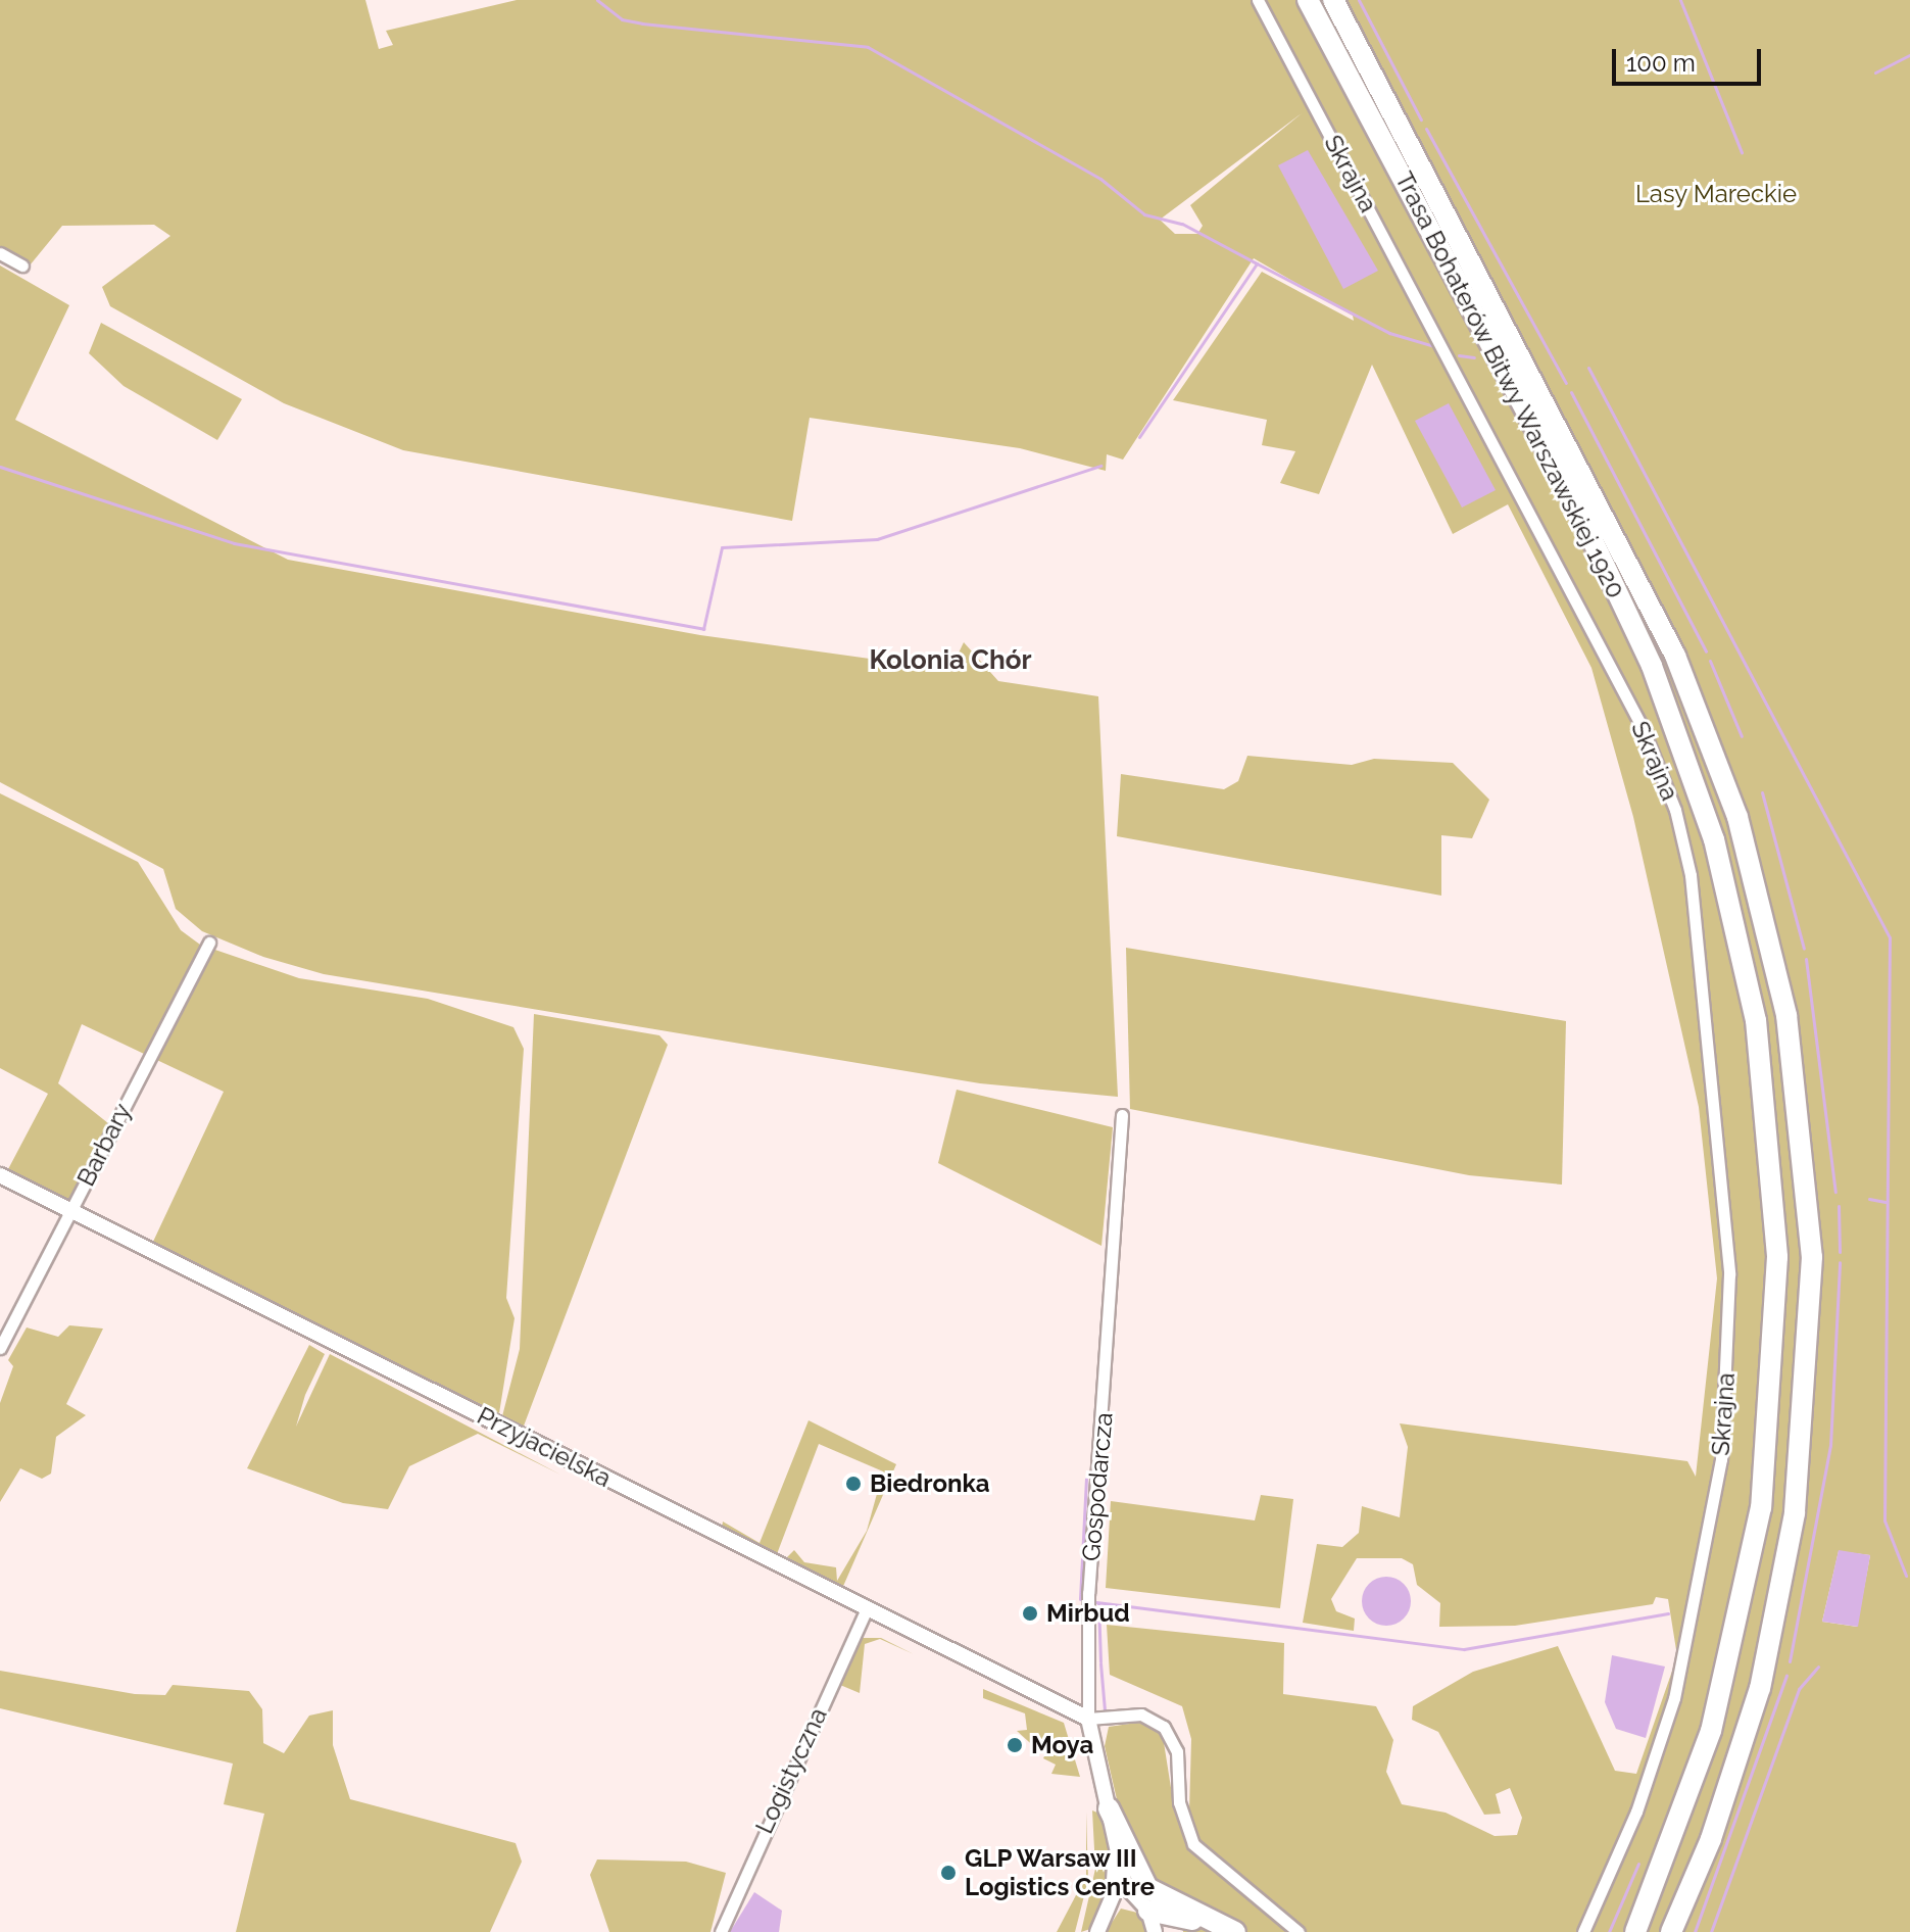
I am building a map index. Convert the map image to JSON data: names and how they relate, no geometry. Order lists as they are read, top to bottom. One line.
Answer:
{"streets":{"highway":["Trasa Bohaterów Bitwy Warszawskiej 1920"],"street":["Skrajna","Barbary","Przyjacielska","Gospodarcza","Logistyczna"]},"crossings":[["Barbary","Przyjacielska"],["Przyjacielska","Gospodarcza"],["Przyjacielska","Logistyczna"]],"districts":["Kolonia Chór"],"parks":["Lasy Mareckie"],"places":["Biedronka","Mirbud","Moya","GLP Warsaw III Logistics Centre"],"scale_bar":"100 m"}
